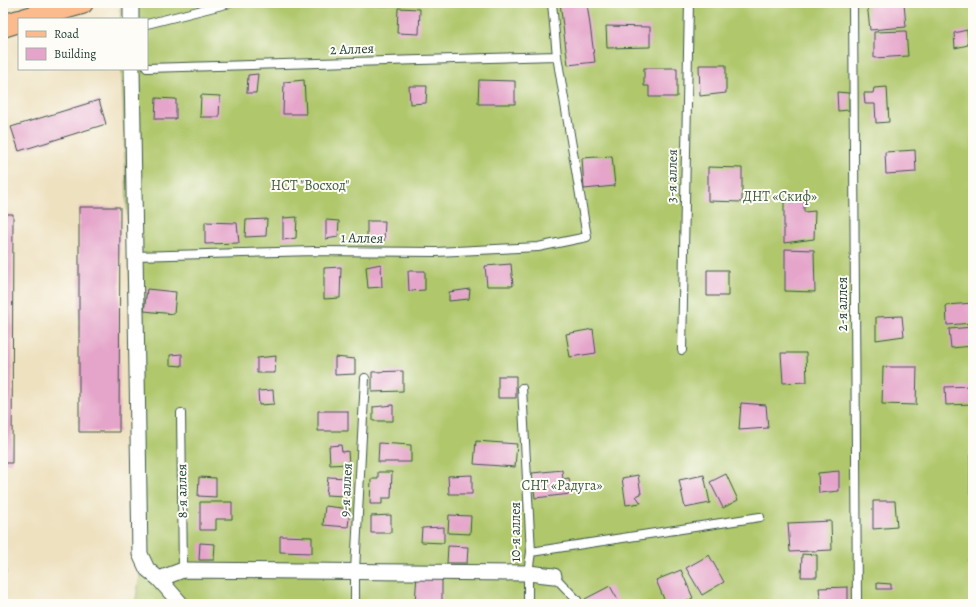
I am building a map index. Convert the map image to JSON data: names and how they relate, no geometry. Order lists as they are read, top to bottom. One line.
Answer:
{"streets":{"lane":["2 Аллея","3-я аллея","1 Аллея","2-я аллея","9-я аллея","8-я аллея","10-я аллея"]},"crossings":[["2 Аллея","1 Аллея"]],"parks":["НСТ \"Восход\"","ДНТ «Скиф»","СНТ «Радуга»"],"legend":["Road","Building"]}
